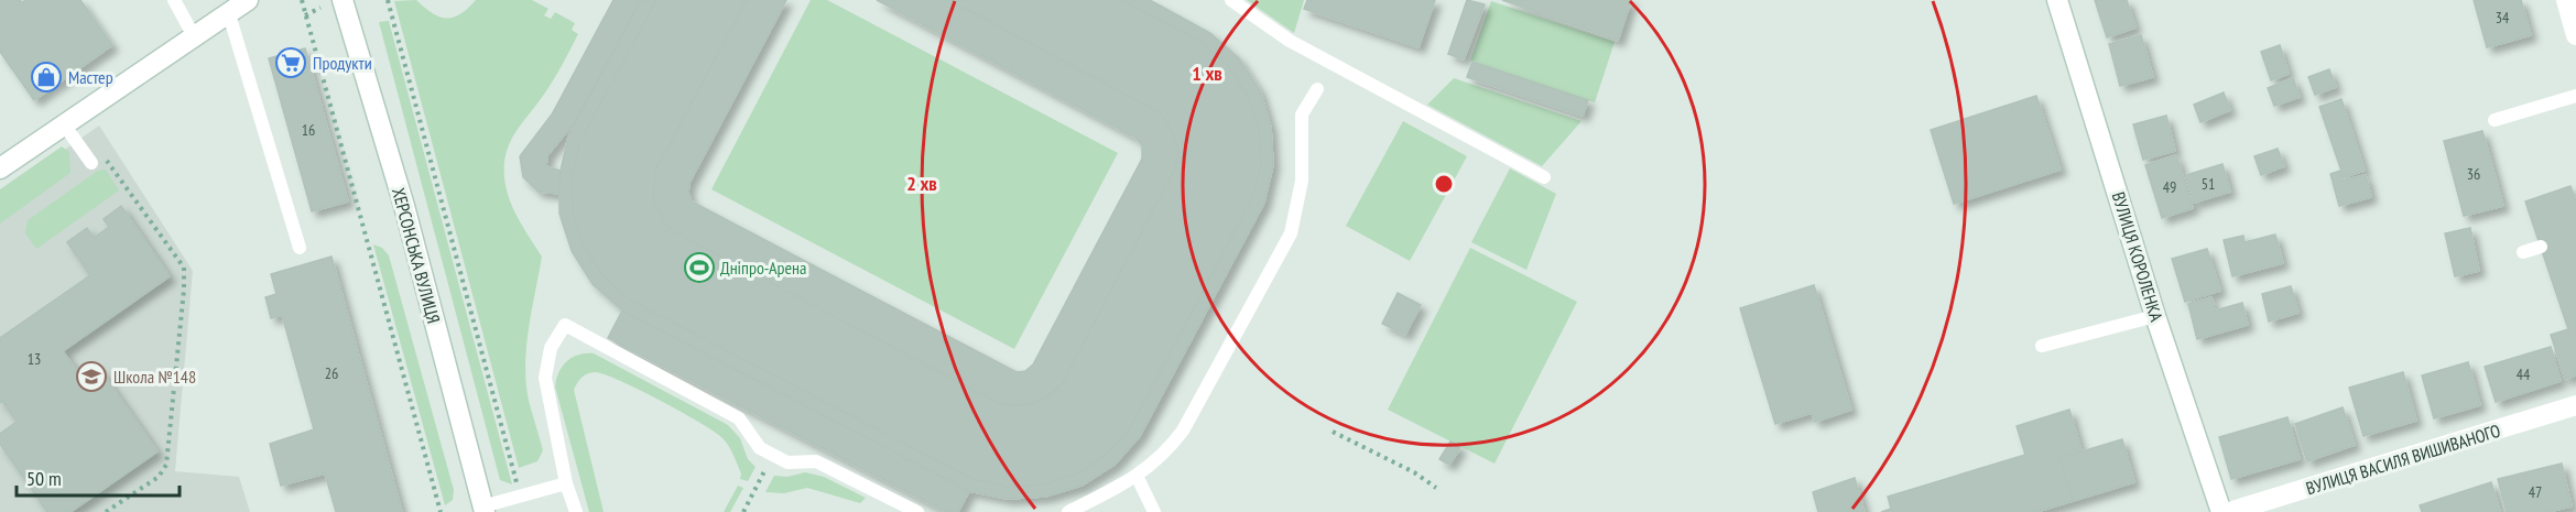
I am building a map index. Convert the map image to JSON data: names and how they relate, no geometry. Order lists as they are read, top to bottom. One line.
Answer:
{"streets":{"street":["ХЕРСОНСЬКА ВУЛИЦЯ","ВУЛИЦЯ КОРОЛЕНКА","ВУЛИЦЯ ВАСИЛЯ ВИШИВАНОГО"]},"places":{"supermarket":["Продукти"],"shop":["Мастер"],"sports":["Дніпро-Арена"],"school or university":["Школа №148"]},"house_numbers":["34","16","36","51","49","13","26","44","47"],"scale_bar":"50 m","rings":["1 хв","2 хв"]}
